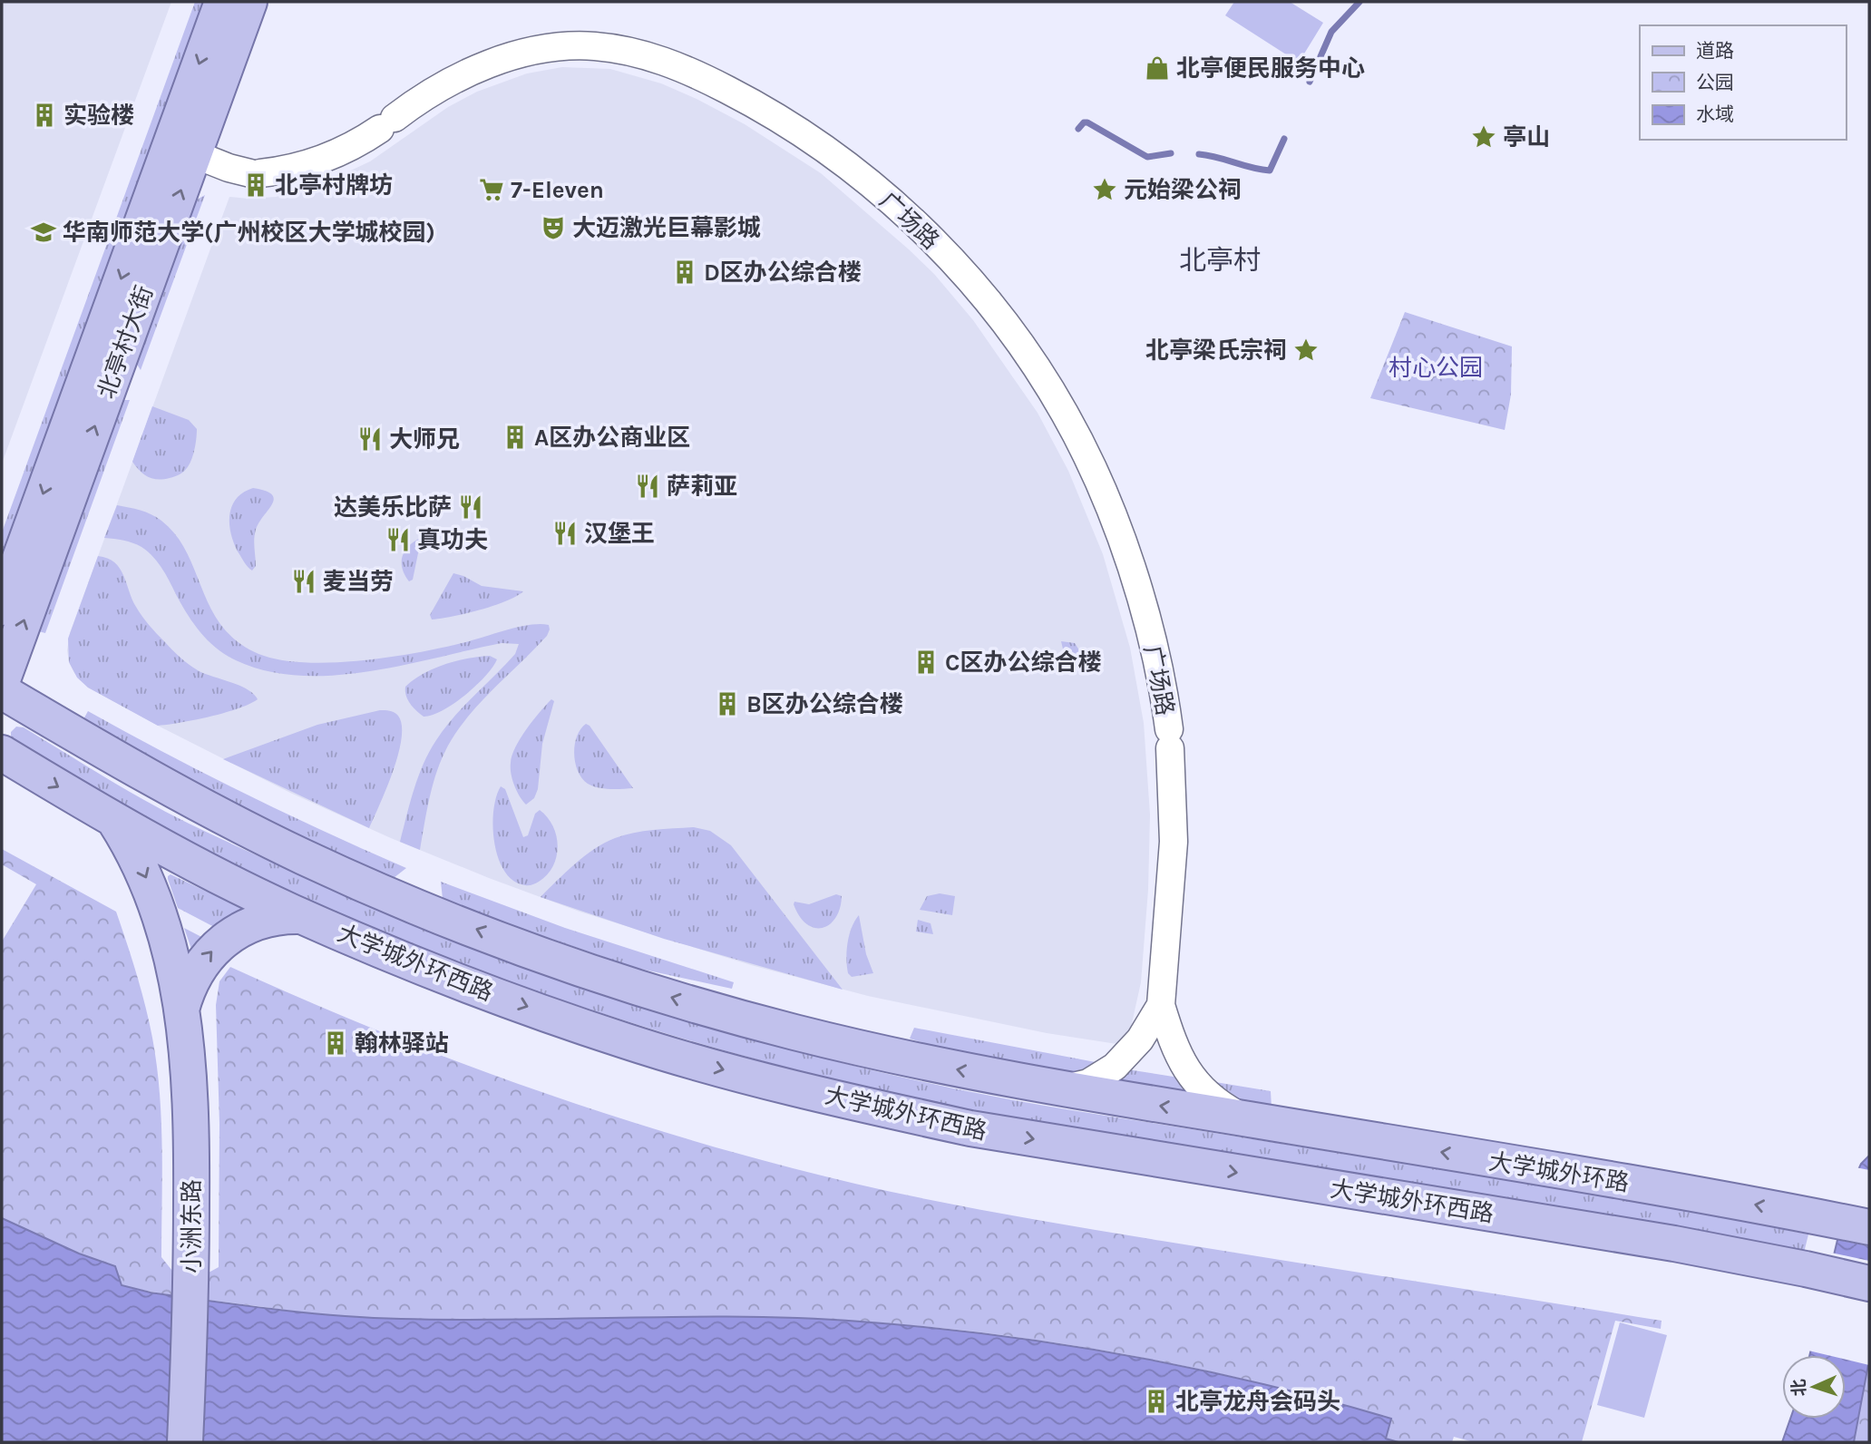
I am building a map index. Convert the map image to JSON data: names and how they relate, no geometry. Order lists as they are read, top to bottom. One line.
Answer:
{"streets":{"main road":["北亭村大街","大学城外环西路","大学城外环路","小洲东路"],"street":["广场路"]},"crossings":[["广场路","北亭村大街"],["广场路","大学城外环路"],["大学城外环西路","小洲东路"]],"one_way":["大学城外环路"],"districts":["北亭村"],"parks":["村心公园"],"places":{"shop":["北亭便民服务中心"],"building":["实验楼","北亭村牌坊","D区办公综合楼","A区办公商业区","C区办公综合楼","B区办公综合楼","翰林驿站","北亭龙舟会码头"],"place":["亭山","元始梁公祠","北亭梁氏宗祠"],"supermarket":["7-Eleven"],"theatre":["大迈激光巨幕影城"],"school or university":["华南师范大学(广州校区大学城校园)"],"restaurant":["大师兄","萨莉亚","达美乐比萨","汉堡王","真功夫","麦当劳"]},"legend":["道路","公园","水域"],"north":"left"}
